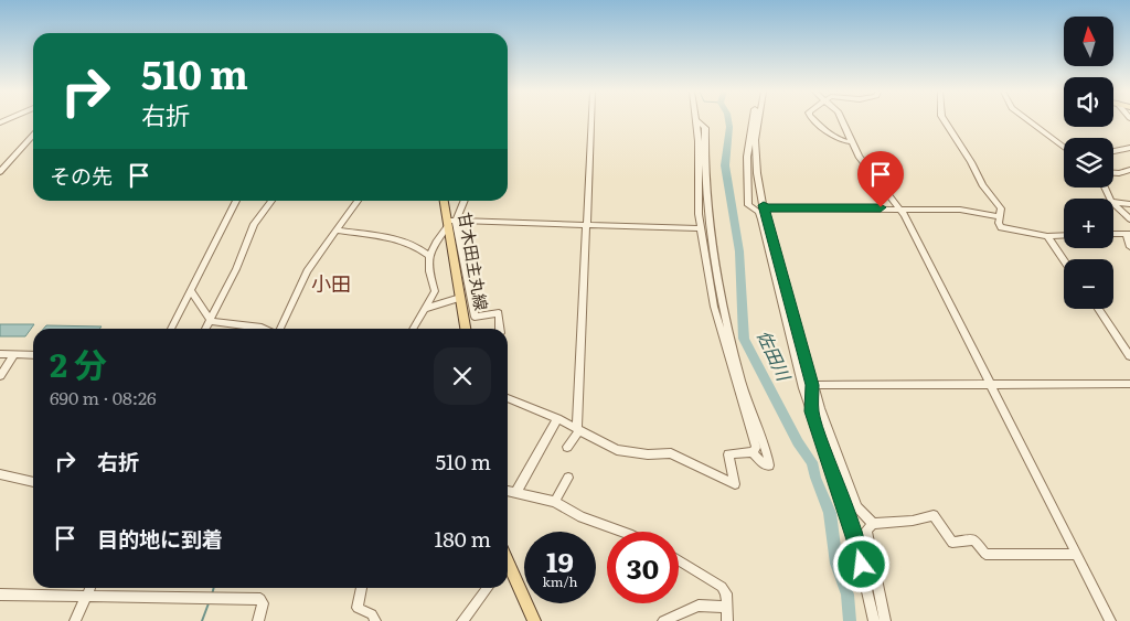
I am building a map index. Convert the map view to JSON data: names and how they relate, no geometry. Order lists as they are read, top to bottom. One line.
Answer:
{"streets":{"main road":["甘木田主丸線"]},"districts":["小田"],"water":["佐田川"],"north":"top","page":{"map_buttons":["+","−"],"turn":["510 m","右折"],"then":"その先","heading":["2 分","690 m · 08:26"],"list":[{"name":"右折","value":"510 m"},{"name":"目的地に到着","value":"180 m"}],"speed":"19 km/h","limit":"30"}}
